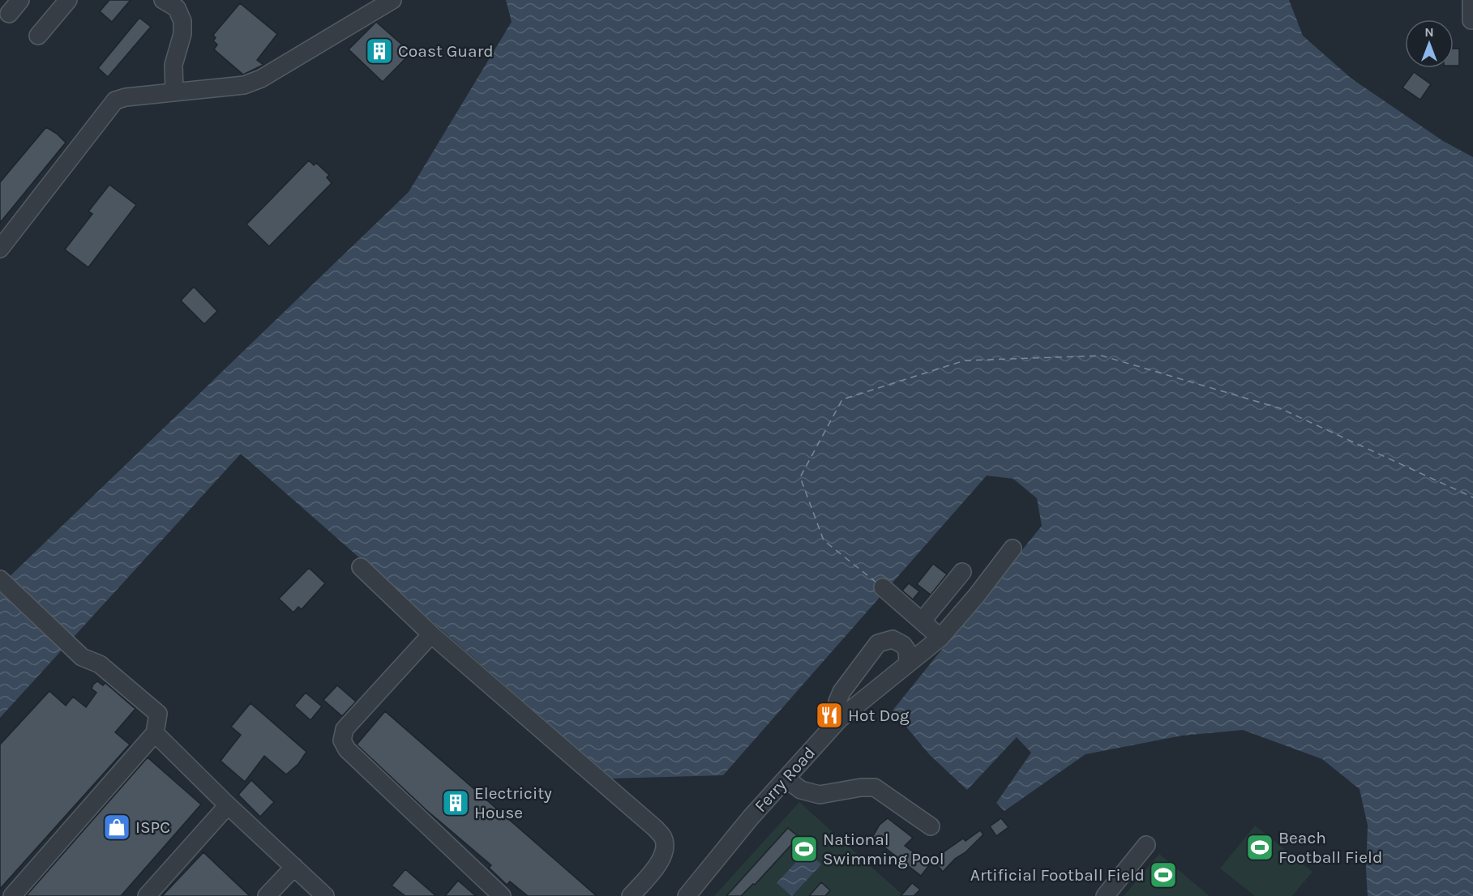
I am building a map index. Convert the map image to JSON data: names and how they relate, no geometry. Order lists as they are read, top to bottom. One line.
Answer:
{"streets":{"street":["Ferry Road"]},"places":{"building":["Coast Guard","Electricity House"],"restaurant":["Hot Dog"],"shop":["ISPC"],"sports":["Beach Football Field","National Swimming Pool","Artificial Football Field"]},"north":"top"}
